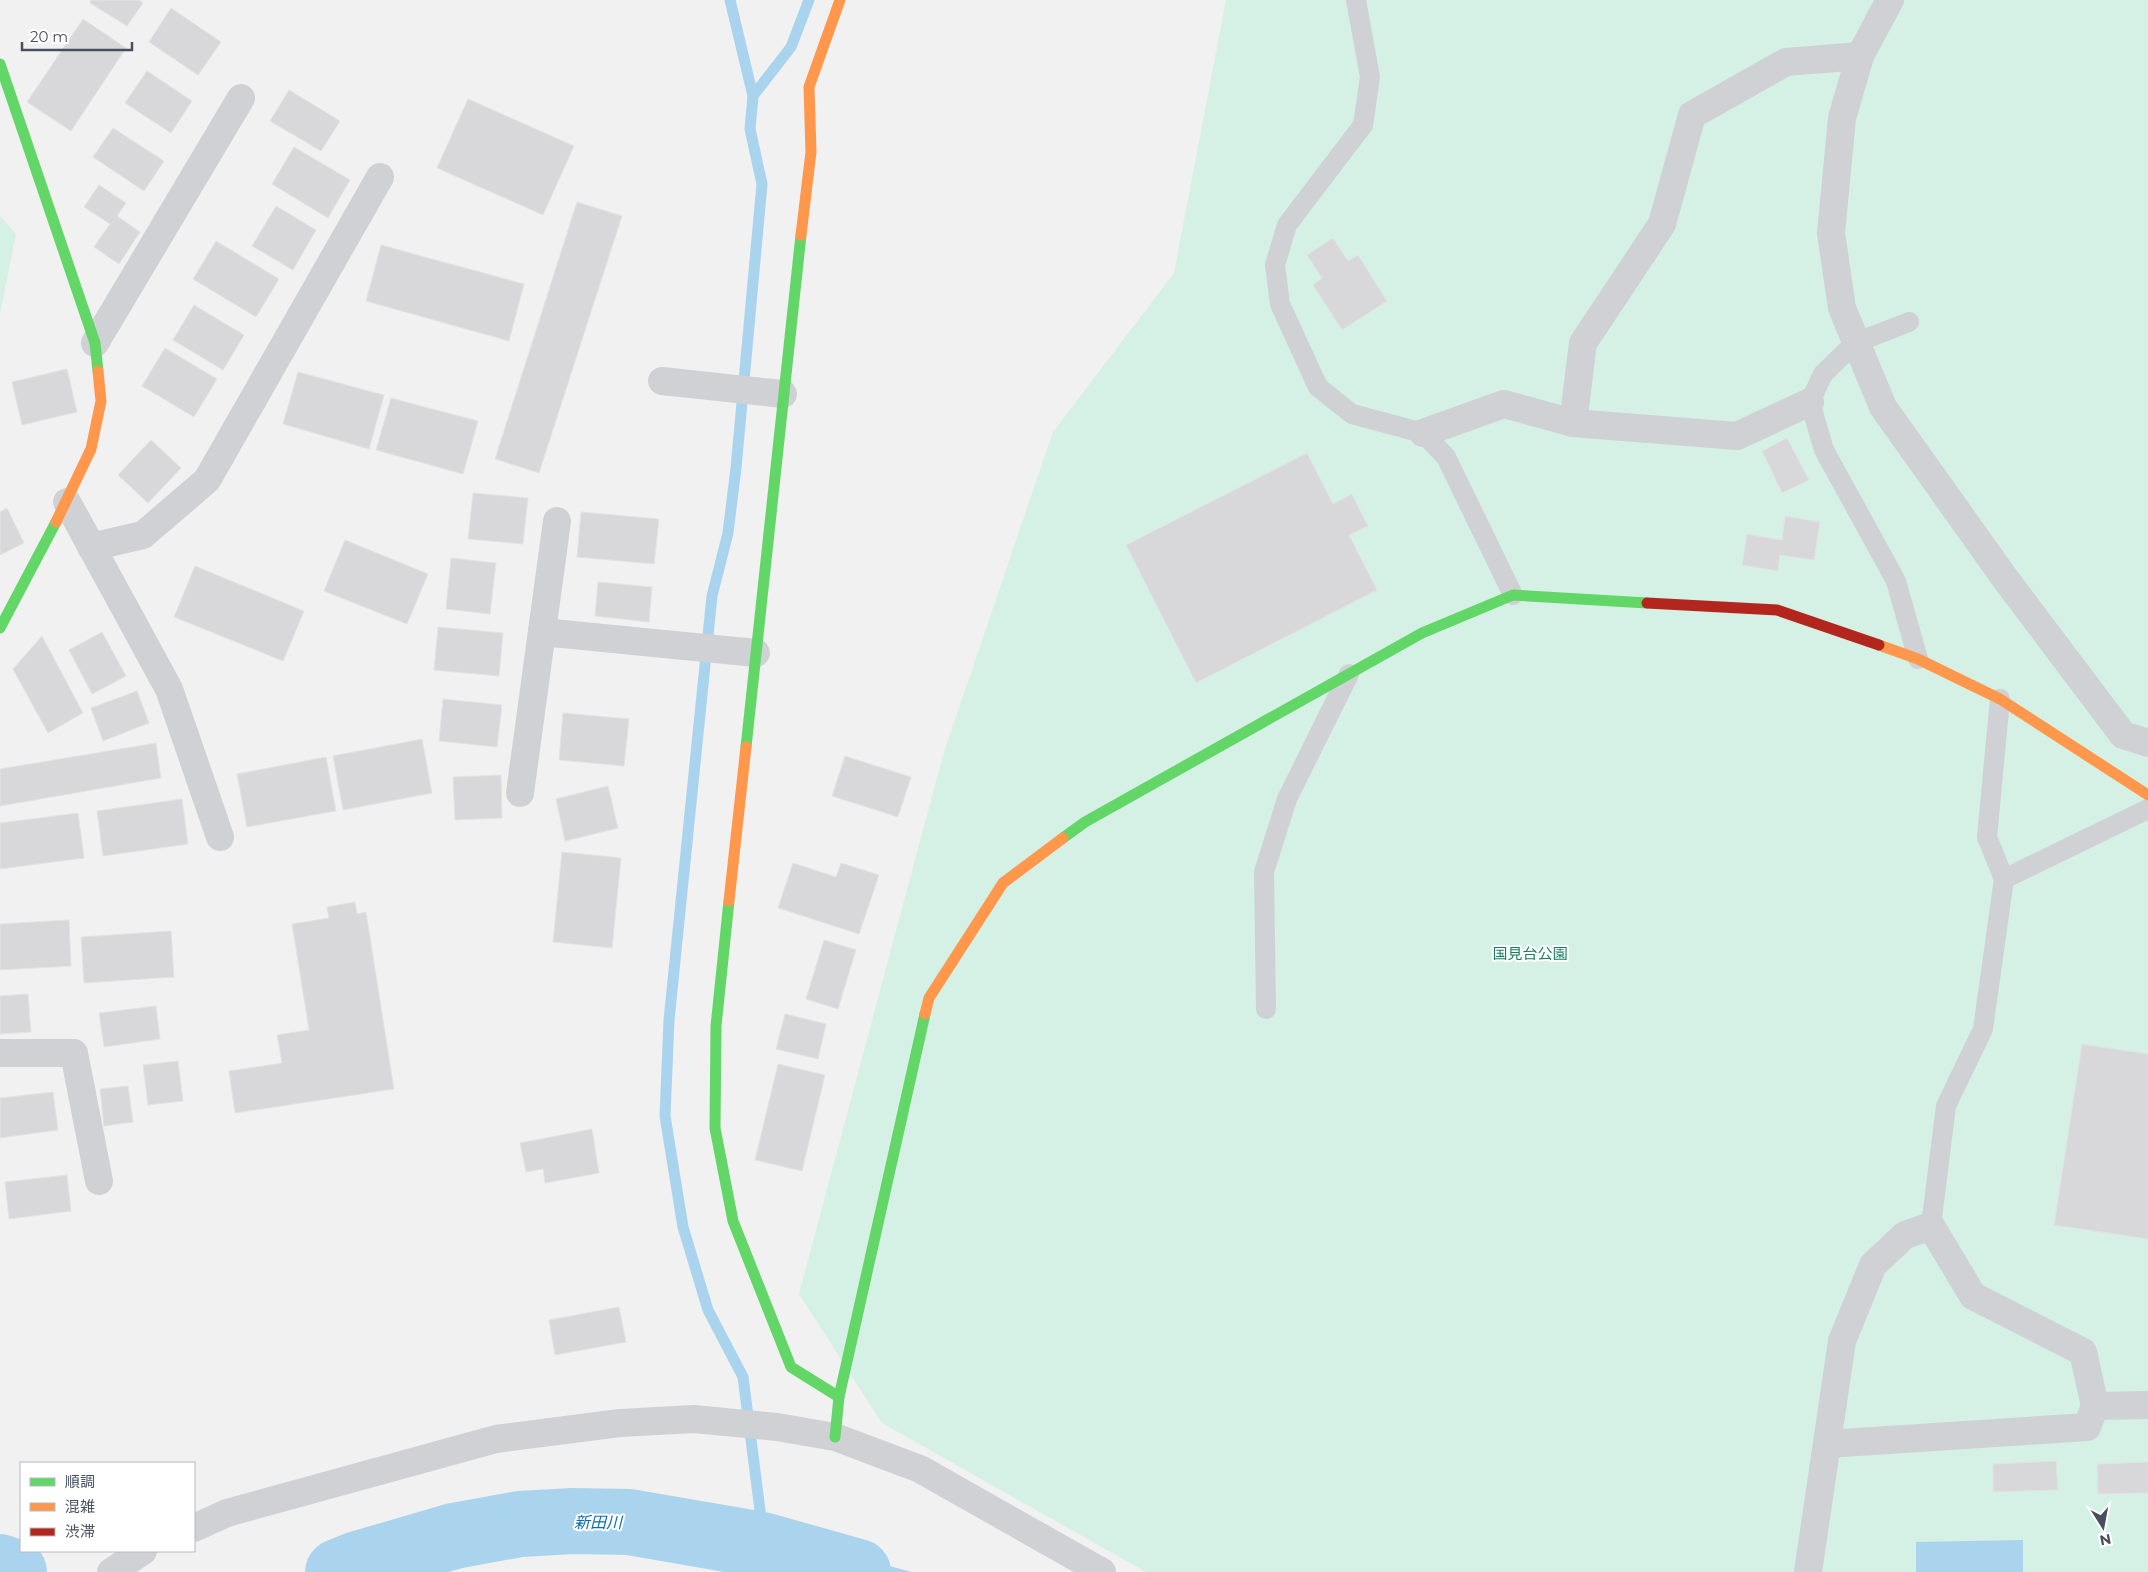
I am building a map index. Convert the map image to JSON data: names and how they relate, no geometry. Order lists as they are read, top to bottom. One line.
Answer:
{"water":["新田川"],"parks":["国見台公園"],"legend":["順調","混雑","渋滞"],"scale_bar":"20 m","north":"bottom"}
